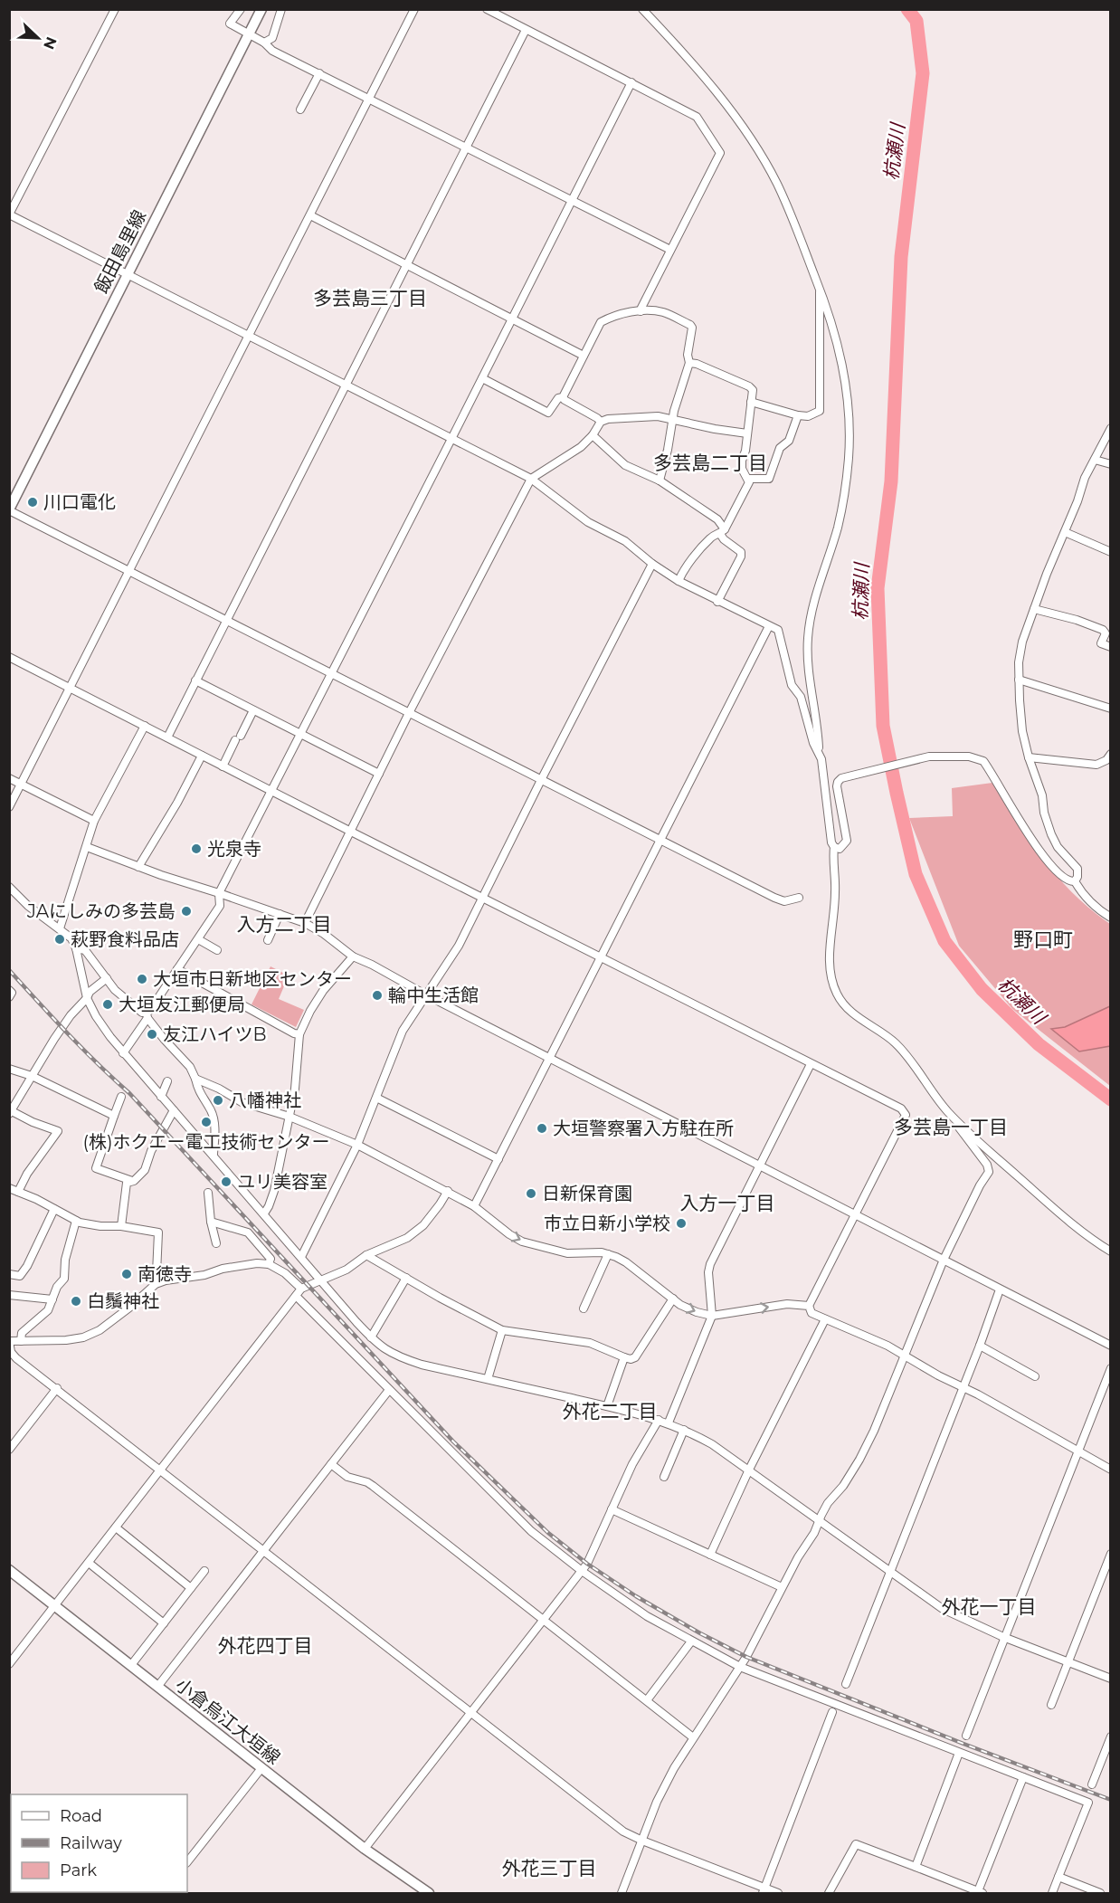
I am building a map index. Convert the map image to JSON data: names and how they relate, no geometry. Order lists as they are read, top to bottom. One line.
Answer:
{"streets":{"main road":["飯田島里線","小倉烏江大垣線"]},"districts":["多芸島三丁目","多芸島二丁目","入方二丁目","野口町","多芸島一丁目","入方一丁目","外花二丁目","外花一丁目","外花四丁目","外花三丁目"],"water":["杭瀬川"],"places":["川口電化","光泉寺","JAにしみの多芸島","萩野食料品店","大垣市日新地区センター","輪中生活館","大垣友江郵便局","友江ハイツB","八幡神社","(株)ホクエー電工技術センター","大垣警察署入方駐在所","ユリ美容室","日新保育園","市立日新小学校","南徳寺","白鬚神社"],"legend":["Road","Railway","Park"],"north":"bottom right"}
